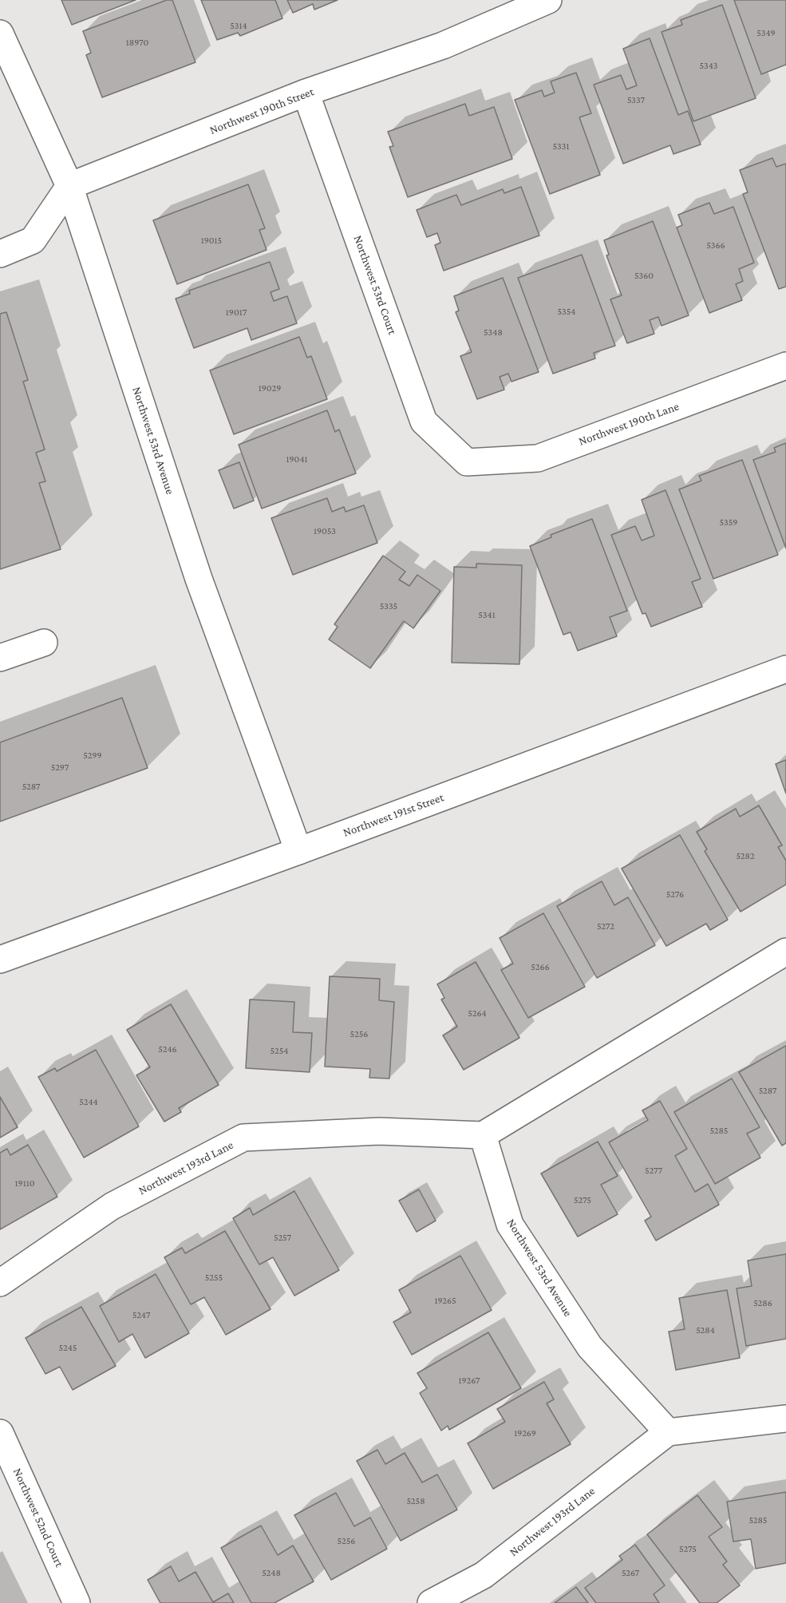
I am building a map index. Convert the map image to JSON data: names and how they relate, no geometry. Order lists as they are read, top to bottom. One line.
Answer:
{"streets":{"street":["Northwest 190th Street","Northwest 53rd Court","Northwest 190th Lane","Northwest 53rd Avenue","Northwest 191st Street","Northwest 193rd Lane","Northwest 52nd Court"]},"crossings":[["Northwest 190th Street","Northwest 53rd Court"],["Northwest 190th Street","Northwest 53rd Avenue"],["Northwest 53rd Court","Northwest 190th Lane"],["Northwest 53rd Avenue","Northwest 191st Street"],["Northwest 53rd Avenue","Northwest 193rd Lane"]],"house_numbers":["5314","5349","18970","5343","5337","5331","19015","5366","5360","5354","19017","5348","19029","19041","5359","19053","5335","5341","5299","5297","5287","5282","5276","5272","5266","5264","5256","5246","5254","5287","5244","5285","5277","19110","5275","5257","5255","19265","5286","5247","5284","5245","19267","19269","5258","5285","5256","5275","5248","5267"]}
